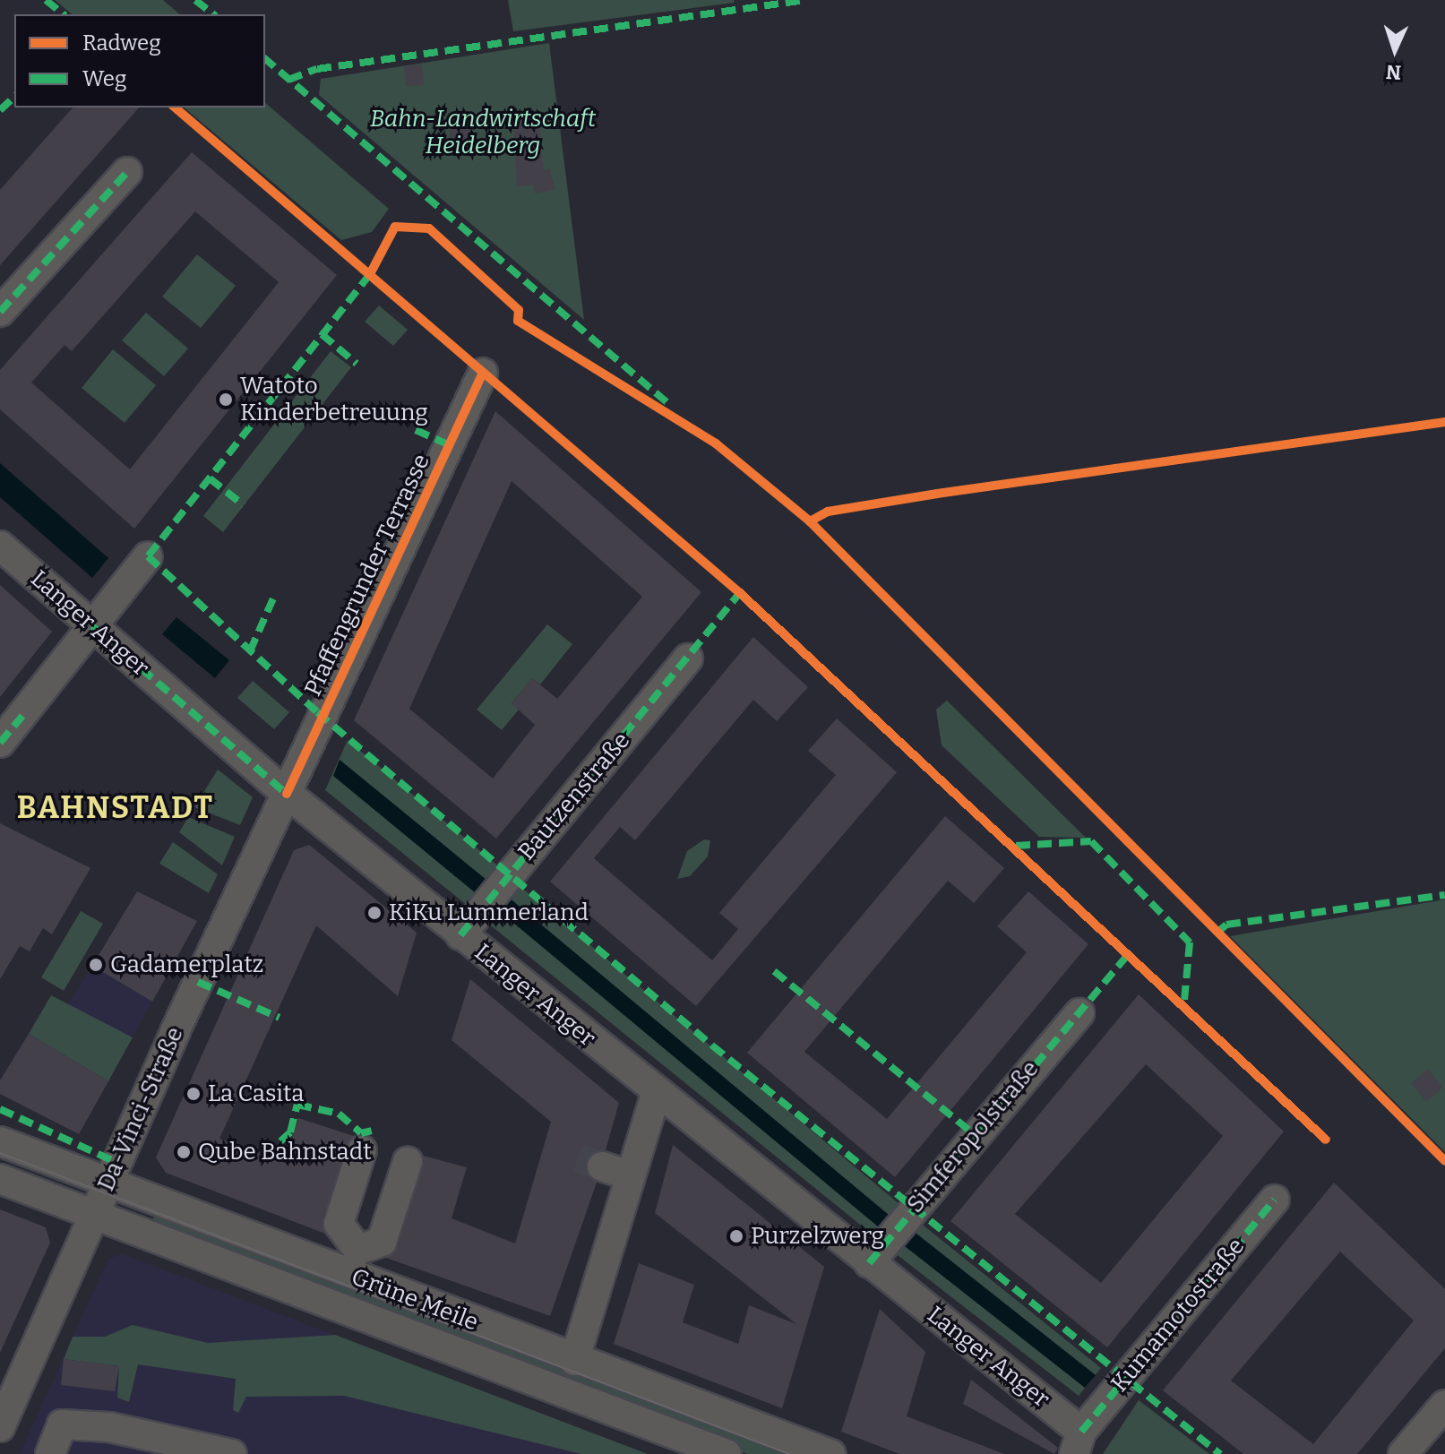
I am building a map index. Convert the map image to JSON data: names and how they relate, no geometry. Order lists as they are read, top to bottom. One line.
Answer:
{"streets":{"street":["Pfaffengrunder Terrasse","Langer Anger","Bautzenstraße","Da-Vinci-Straße","Simferopolstraße","Grüne Meile","Kumamotostraße"]},"crossings":[["Pfaffengrunder Terrasse","Langer Anger"],["Pfaffengrunder Terrasse","Da-Vinci-Straße"],["Langer Anger","Bautzenstraße"],["Langer Anger","Da-Vinci-Straße"],["Langer Anger","Simferopolstraße"],["Langer Anger","Kumamotostraße"],["Da-Vinci-Straße","Grüne Meile"]],"districts":["BAHNSTADT"],"parks":["Bahn-Landwirtschaft Heidelberg"],"places":["Watoto Kinderbetreuung","KiKu Lummerland","Gadamerplatz","La Casita","Qube Bahnstadt","Purzelzwerg"],"legend":["Radweg","Weg"],"north":"bottom"}
